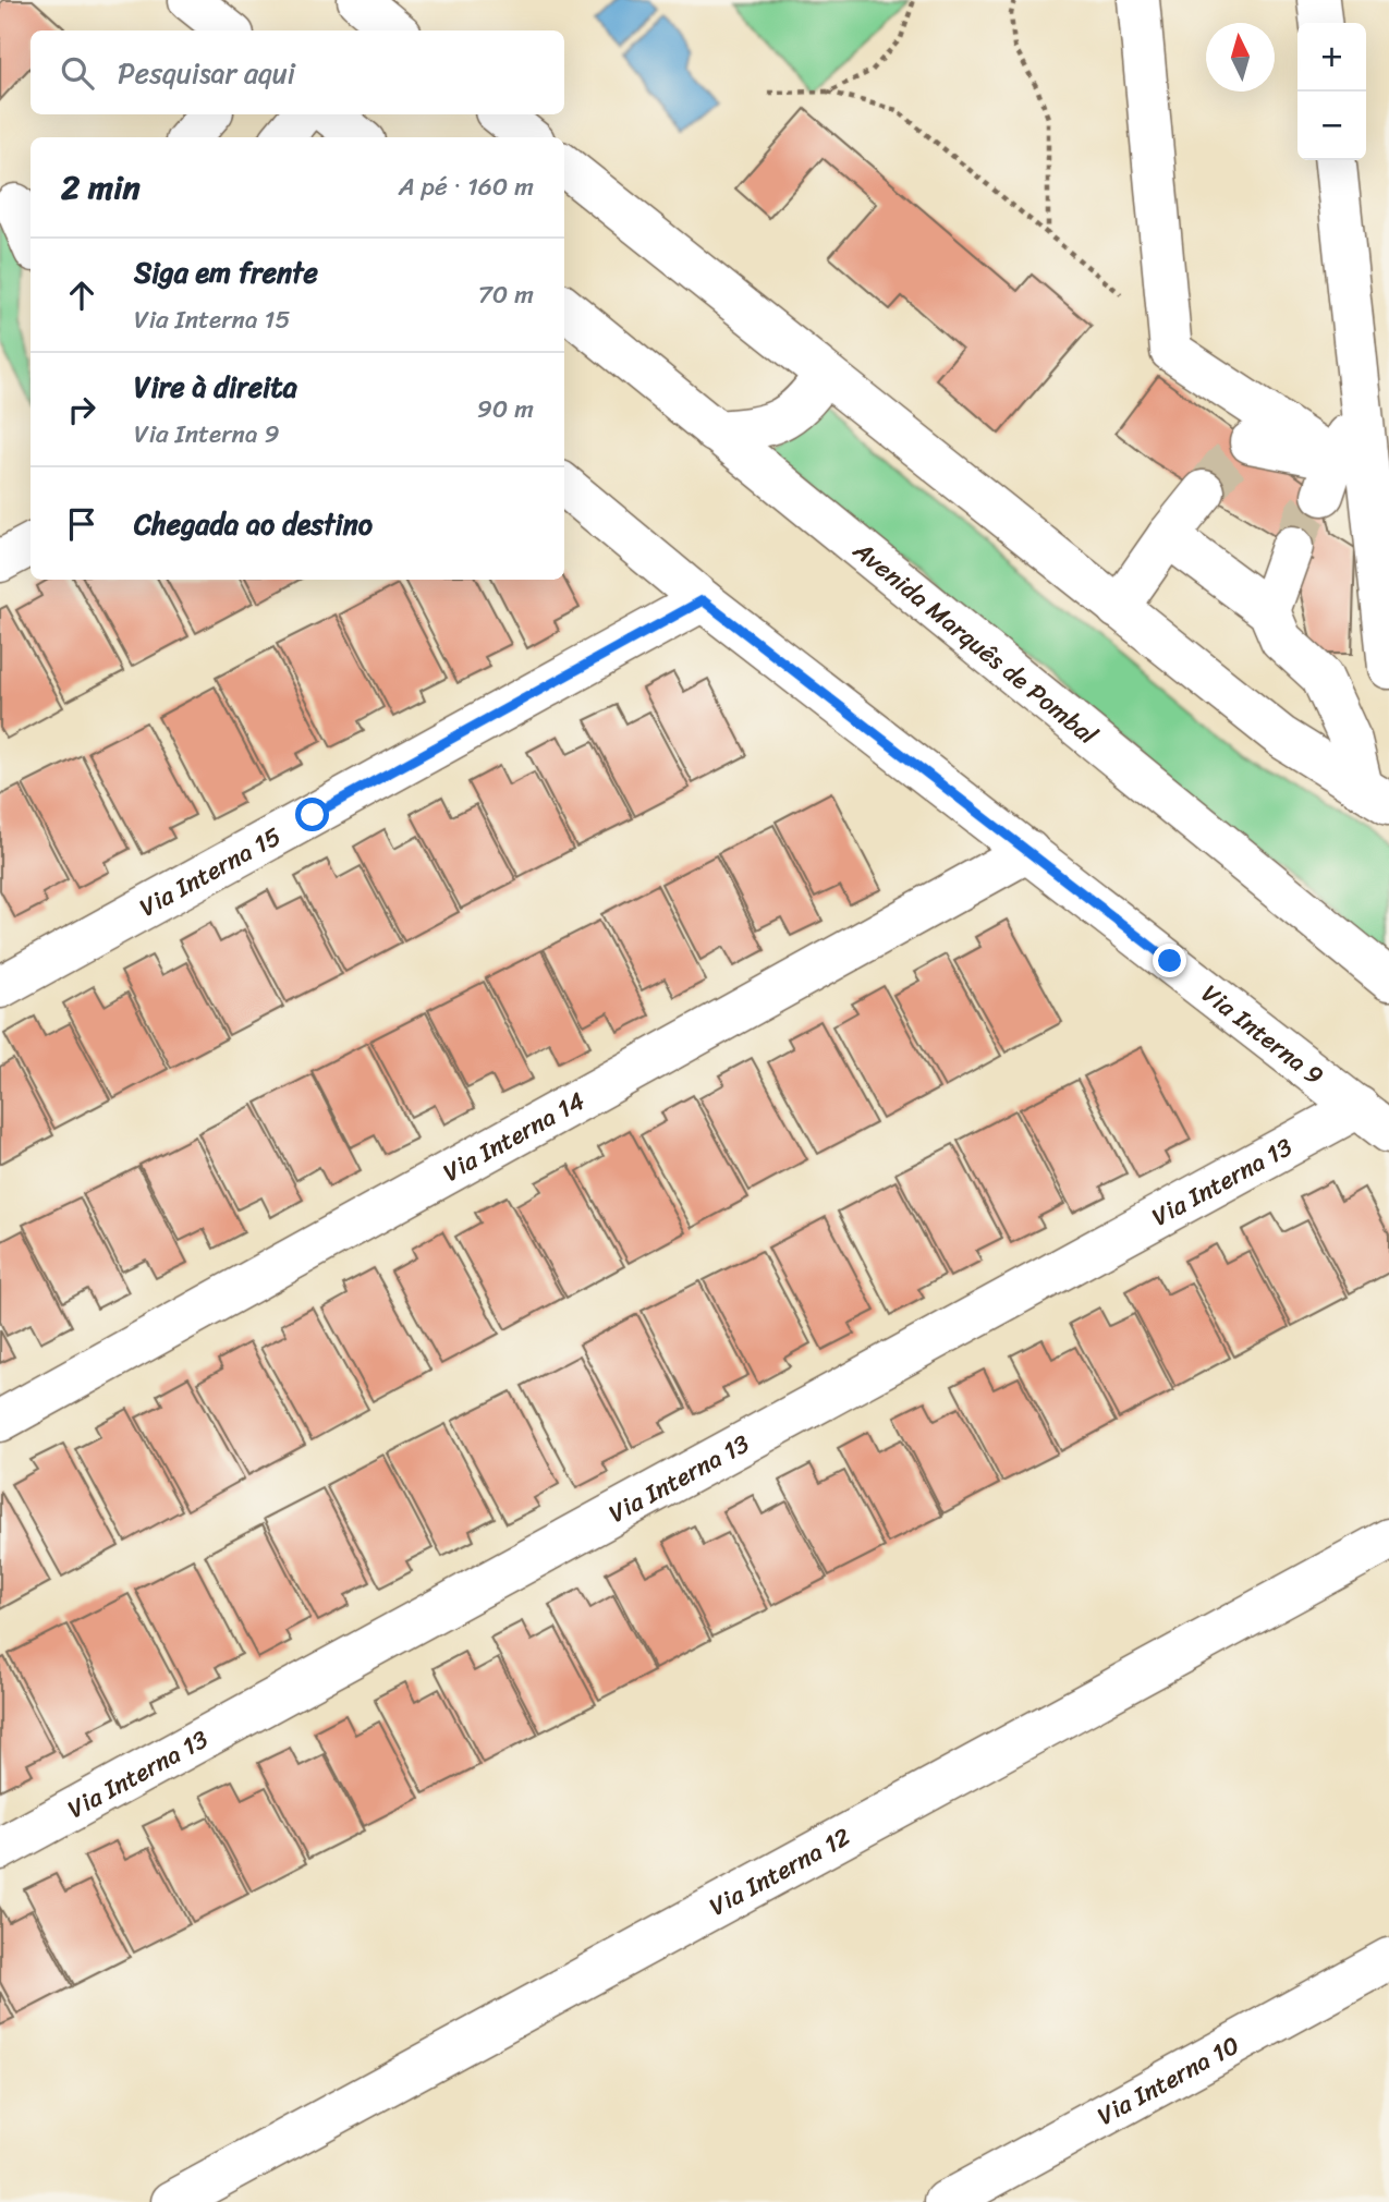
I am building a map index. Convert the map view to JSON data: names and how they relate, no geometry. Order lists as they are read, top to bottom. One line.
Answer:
{"streets":{"street":["Avenida Marquês de Pombal","Via Interna 15","Via Interna 9","Via Interna 14","Via Interna 13","Via Interna 12","Via Interna 10"]},"crossings":[["Via Interna 15","Via Interna 9"],["Via Interna 9","Via Interna 14"],["Via Interna 9","Via Interna 13"]],"north":"top","page":{"map_buttons":["+","−"],"search":"Pesquisar aqui","heading":["2 min","A pé · 160 m"],"list":[["Siga em frente","Via Interna 15","70 m"],["Vire à direita","Via Interna 9","90 m"],"Chegada ao destino"]}}
